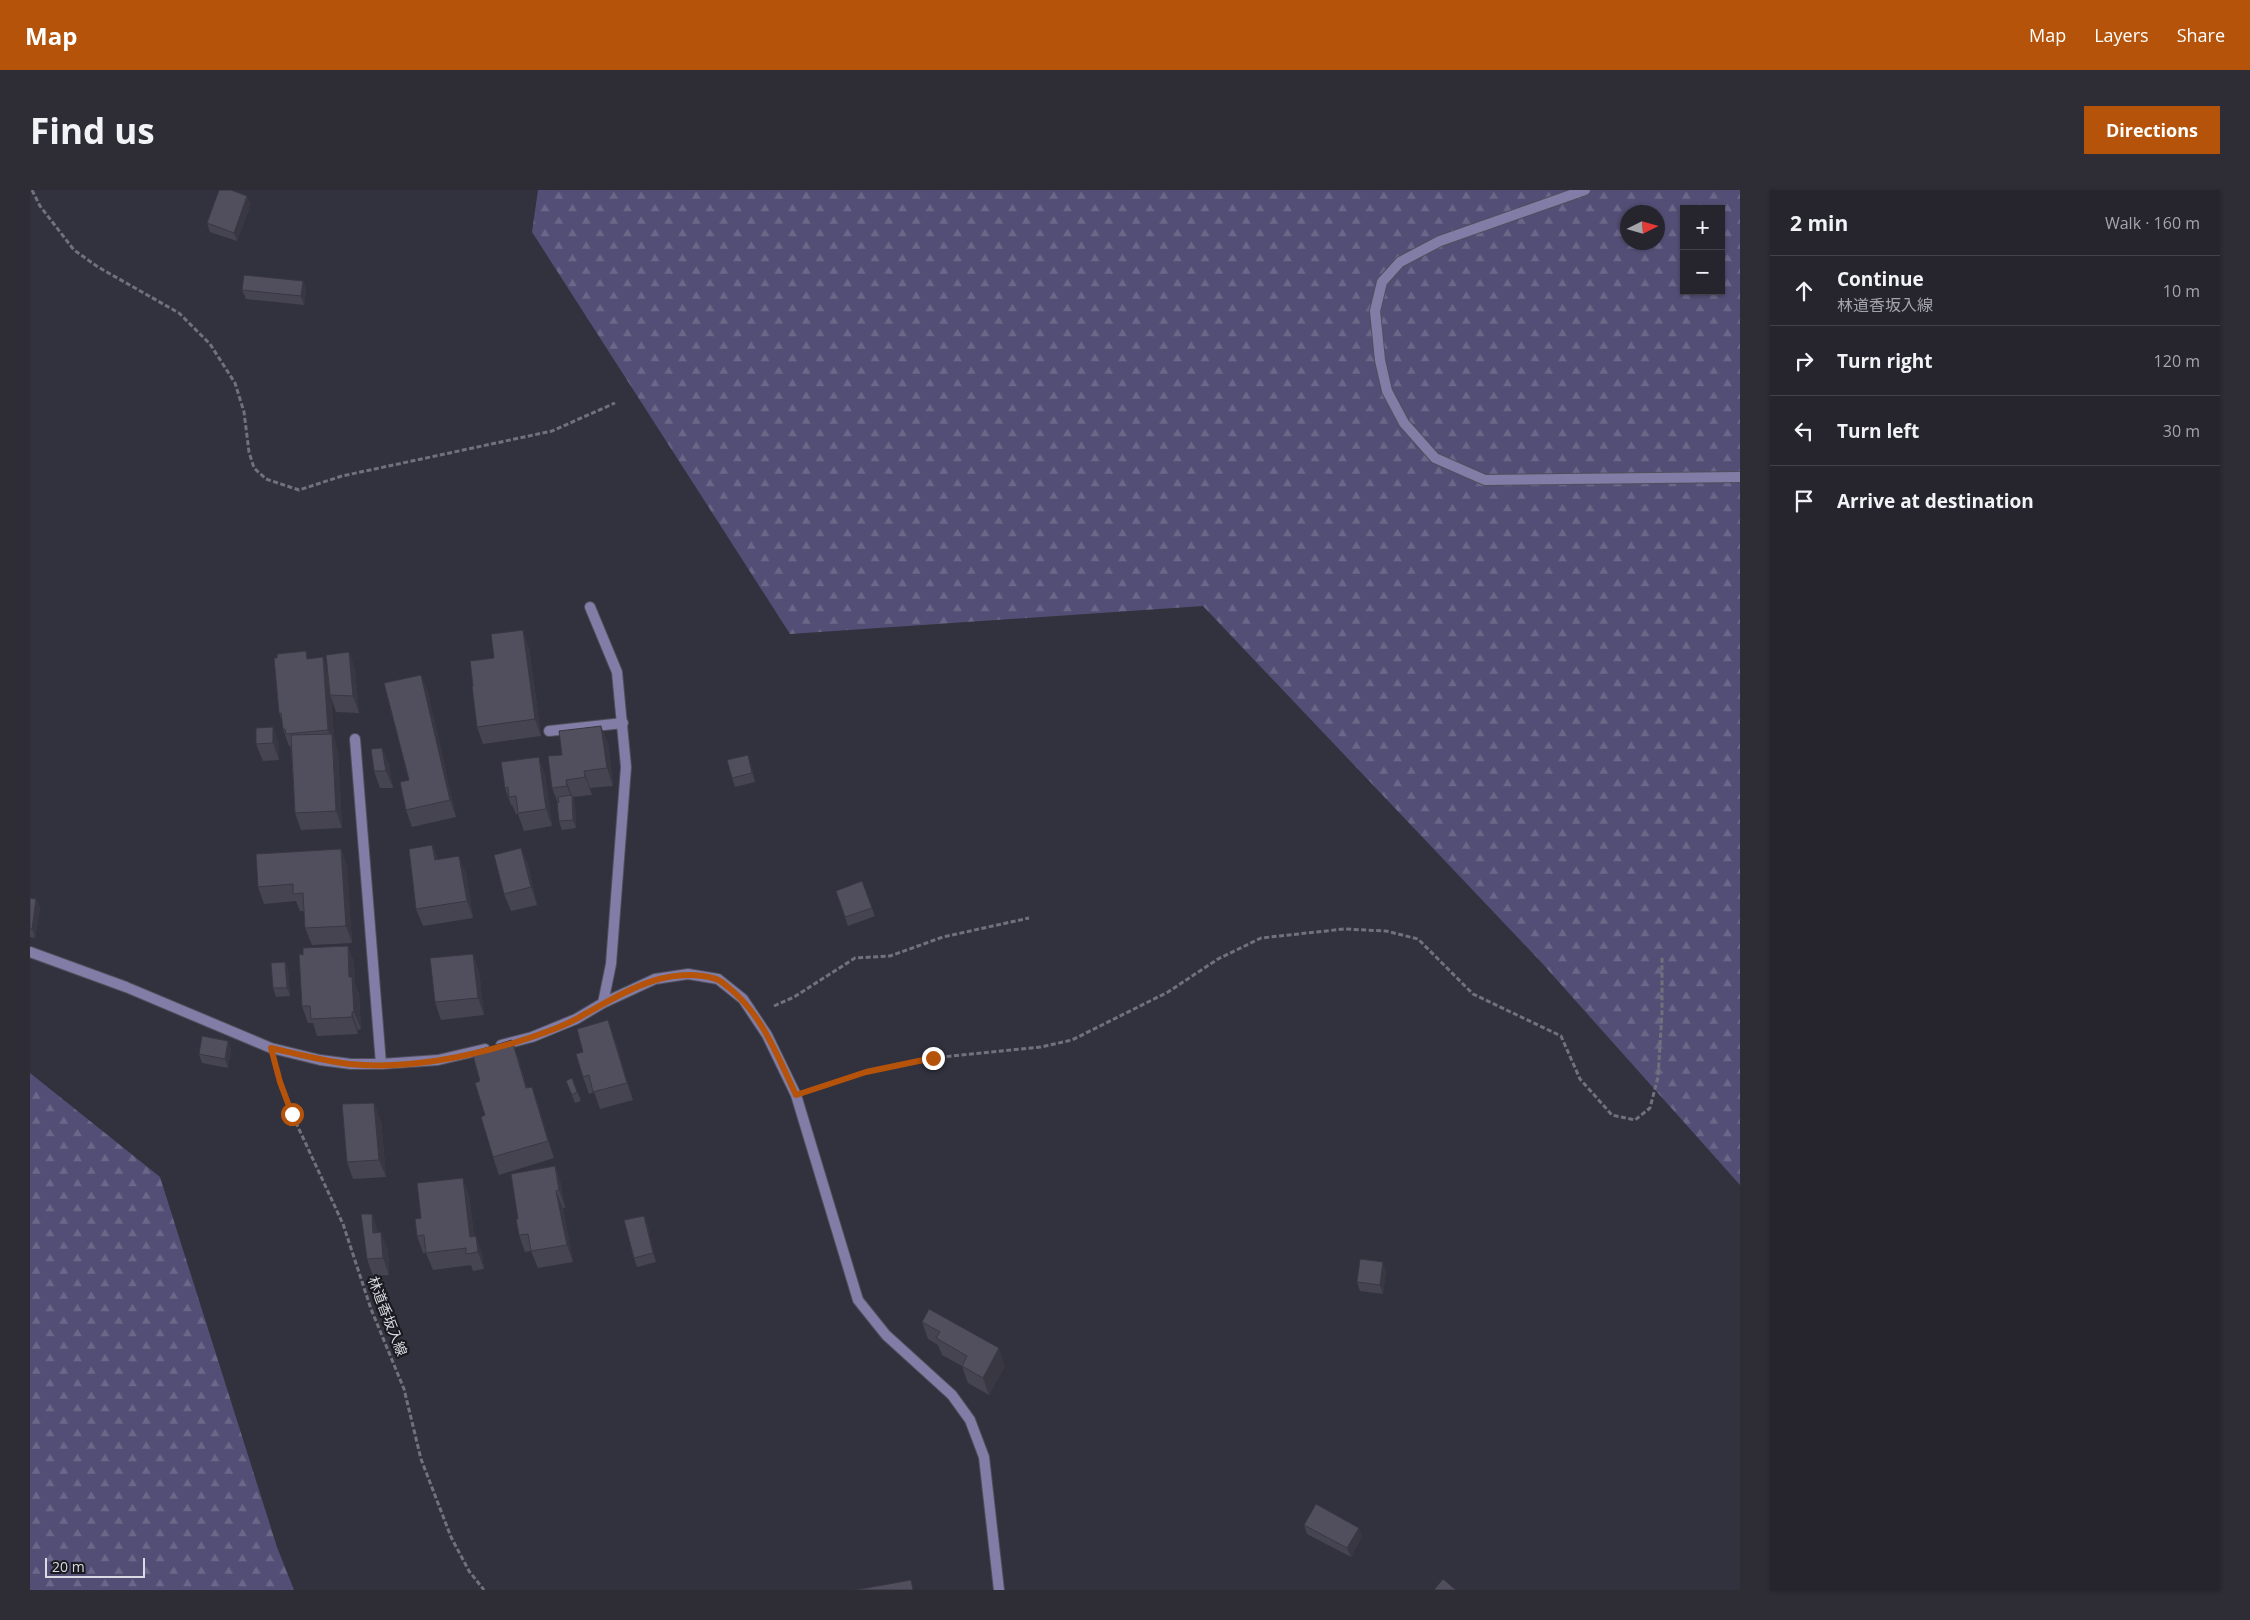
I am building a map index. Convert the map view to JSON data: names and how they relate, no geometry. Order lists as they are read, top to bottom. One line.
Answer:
{"streets":{"path":["林道香坂入線"]},"scale_bar":"20 m","north":"right","page":{"header":"Map","nav":["Map","Layers","Share"],"buttons":"Directions","title":"Find us","heading":["2 min","Walk · 160 m"],"map_buttons":["+","−"],"list":[["Continue","林道香坂入線","10 m"],["Turn right","120 m"],["Turn left","30 m"],"Arrive at destination"],"scale":"20 m"}}
